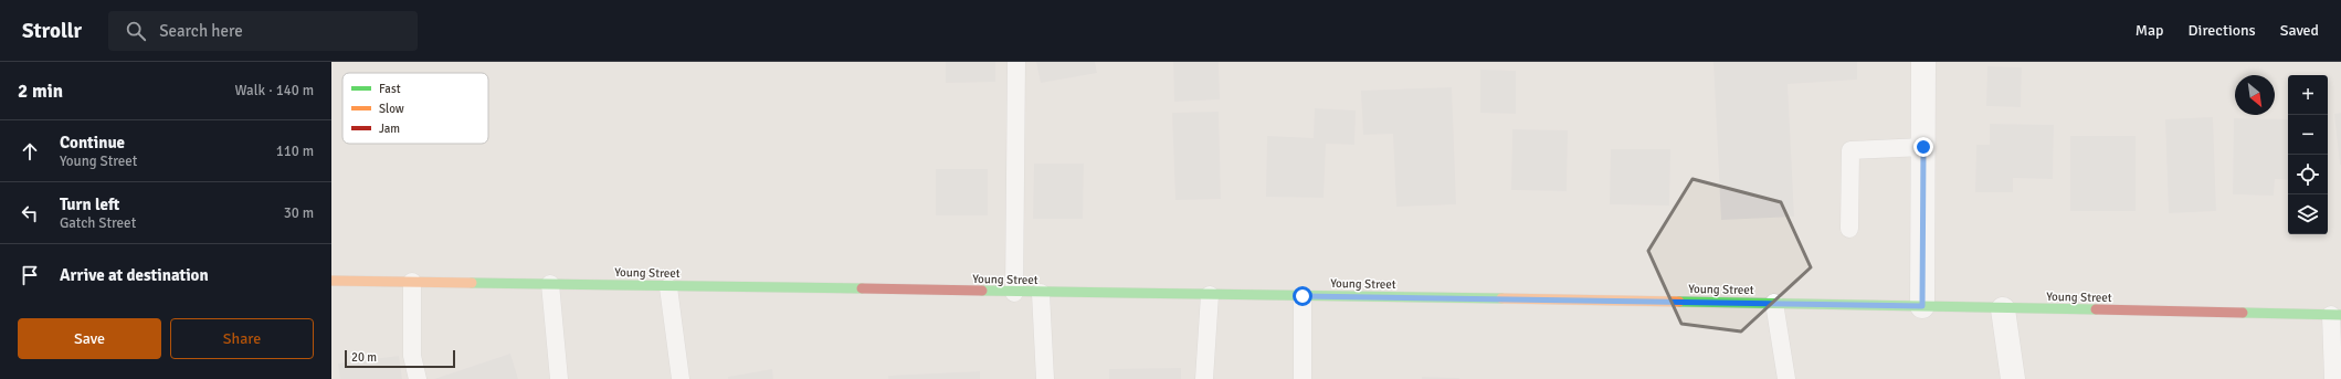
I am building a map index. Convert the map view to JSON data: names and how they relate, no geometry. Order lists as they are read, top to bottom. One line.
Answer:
{"streets":{"main road":["Young Street"]},"legend":["Fast","Slow","Jam"],"scale_bar":"20 m","north":"bottom right","page":{"header":"Strollr","search":"Search here","nav":["Map","Directions","Saved"],"heading":["2 min","Walk · 140 m"],"map_buttons":["+","−"],"list":[["Continue","Young Street","110 m"],["Turn left","Gatch Street","30 m"],"Arrive at destination"],"buttons":["Save","Share"],"scale":"20 m"}}
